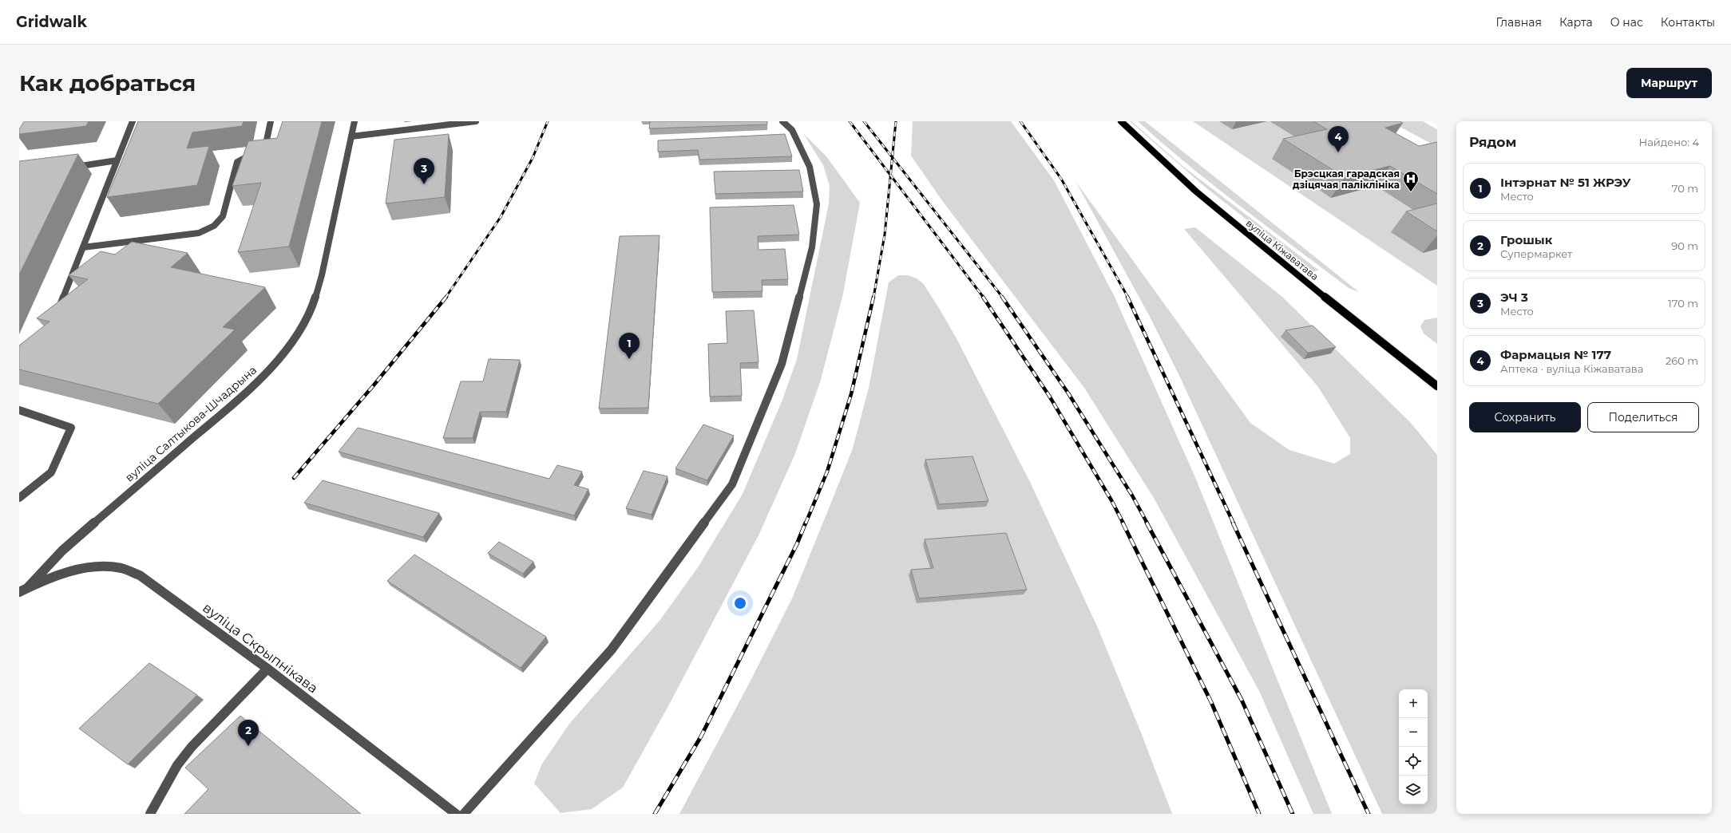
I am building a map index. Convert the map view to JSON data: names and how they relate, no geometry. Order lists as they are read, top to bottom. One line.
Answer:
{"streets":{"main road":["вуліца Кіжаватава"],"street":["вуліца Салтыкова-Шчадрына","вуліца Скрыпнікава"]},"crossings":[["вуліца Салтыкова-Шчадрына","вуліца Скрыпнікава"]],"places":{"hospital":["Брэсцкая гарадская дзіцячая паліклініка"]},"page":{"header":"Gridwalk","nav":["Главная","Карта","О нас","Контакты"],"buttons":["Маршрут",["Сохранить","Поделиться"]],"title":"Как добраться","heading":["Рядом","Найдено: 4"],"pins":["4","3","1","2"],"list":[{"mark":"1","name":"Інтэрнат № 51 ЖРЭУ","note":"Место","value":"70 m"},{"mark":"2","name":"Грошык","note":"Супермаркет","value":"90 m"},{"mark":"3","name":"ЭЧ 3","note":"Место","value":"170 m"},{"mark":"4","name":"Фармацыя № 177","note":"Аптека · вуліца Кіжаватава","value":"260 m"}],"map_buttons":["+","−"]}}
